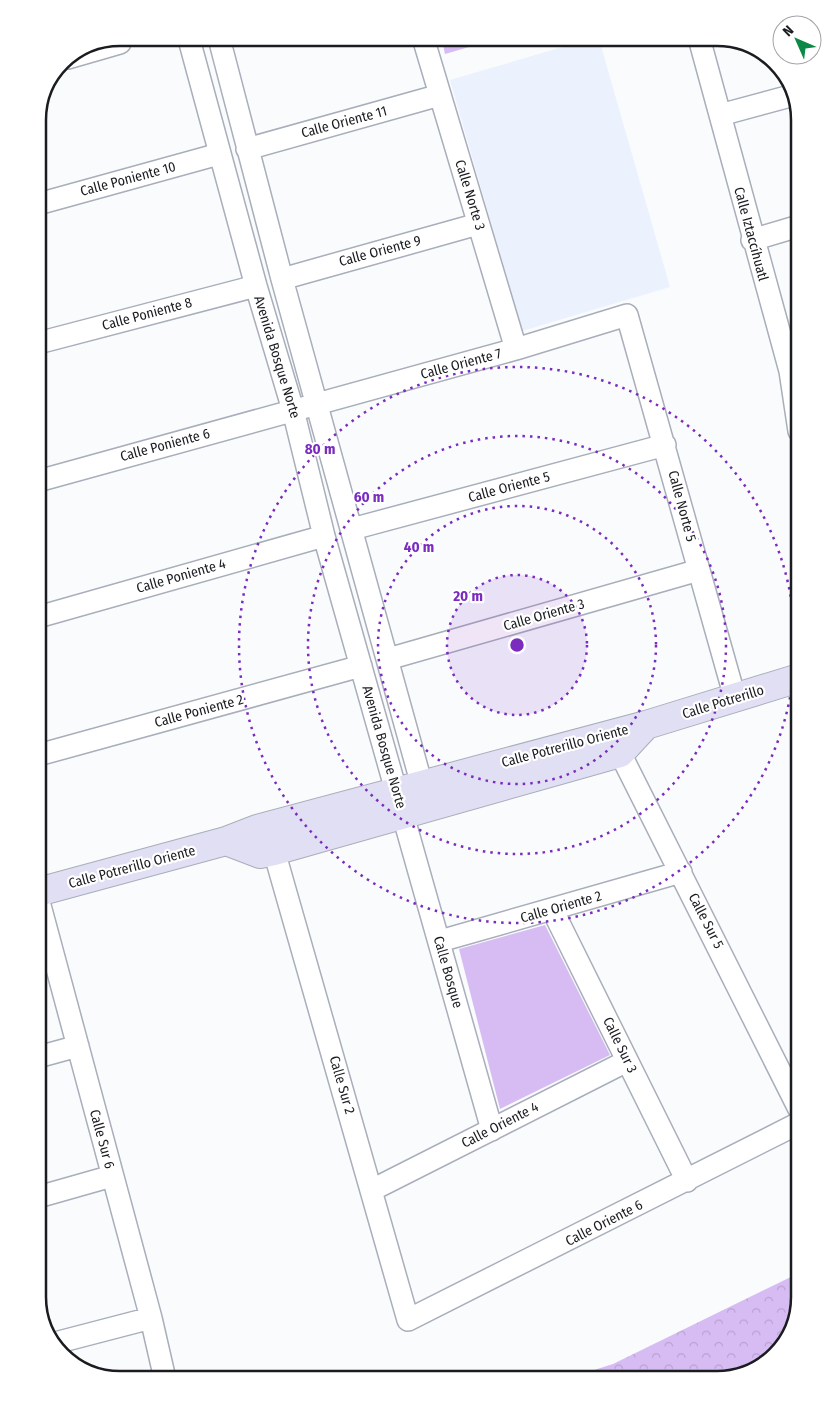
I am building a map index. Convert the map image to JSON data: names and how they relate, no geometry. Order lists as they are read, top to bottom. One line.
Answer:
{"streets":{"street":["Calle Oriente 11","Calle Poniente 10","Calle Norte 3","Calle Iztaccíhuatl","Calle Oriente 9","Calle Poniente 8","Avenida Bosque Norte","Calle Oriente 7","Calle Poniente 6","Calle Oriente 5","Calle Norte 5","Calle Poniente 4","Calle Oriente 3","Calle Potrerillo","Calle Poniente 2","Calle Potrerillo Oriente","Calle Oriente 2","Calle Sur 5","Calle Bosque","Calle Sur 3","Calle Sur 2","Calle Oriente 4","Calle Sur 6","Calle Oriente 6"]},"crossings":[["Calle Oriente 11","Calle Norte 3"],["Calle Oriente 11","Avenida Bosque Norte"],["Calle Poniente 10","Avenida Bosque Norte"],["Calle Norte 3","Calle Oriente 9"],["Calle Norte 3","Calle Oriente 7"],["Calle Oriente 9","Avenida Bosque Norte"],["Calle Poniente 8","Avenida Bosque Norte"],["Avenida Bosque Norte","Calle Oriente 7"],["Avenida Bosque Norte","Calle Poniente 6"],["Avenida Bosque Norte","Calle Oriente 5"],["Avenida Bosque Norte","Calle Poniente 4"],["Avenida Bosque Norte","Calle Oriente 3"],["Avenida Bosque Norte","Calle Poniente 2"],["Avenida Bosque Norte","Calle Potrerillo Oriente"],["Avenida Bosque Norte","Calle Bosque"],["Calle Oriente 7","Calle Poniente 6"],["Calle Oriente 7","Calle Norte 5"],["Calle Oriente 5","Calle Norte 5"],["Calle Norte 5","Calle Oriente 3"],["Calle Norte 5","Calle Potrerillo"],["Calle Potrerillo","Calle Potrerillo Oriente"],["Calle Potrerillo Oriente","Calle Sur 5"],["Calle Potrerillo Oriente","Calle Bosque"],["Calle Potrerillo Oriente","Calle Sur 2"],["Calle Oriente 2","Calle Sur 5"],["Calle Oriente 2","Calle Bosque"],["Calle Oriente 2","Calle Sur 3"],["Calle Bosque","Calle Oriente 4"],["Calle Sur 3","Calle Oriente 4"],["Calle Sur 3","Calle Oriente 6"],["Calle Sur 2","Calle Oriente 4"],["Calle Sur 2","Calle Oriente 6"]],"north":"top left","rings":["80 m","60 m","40 m","20 m"]}
